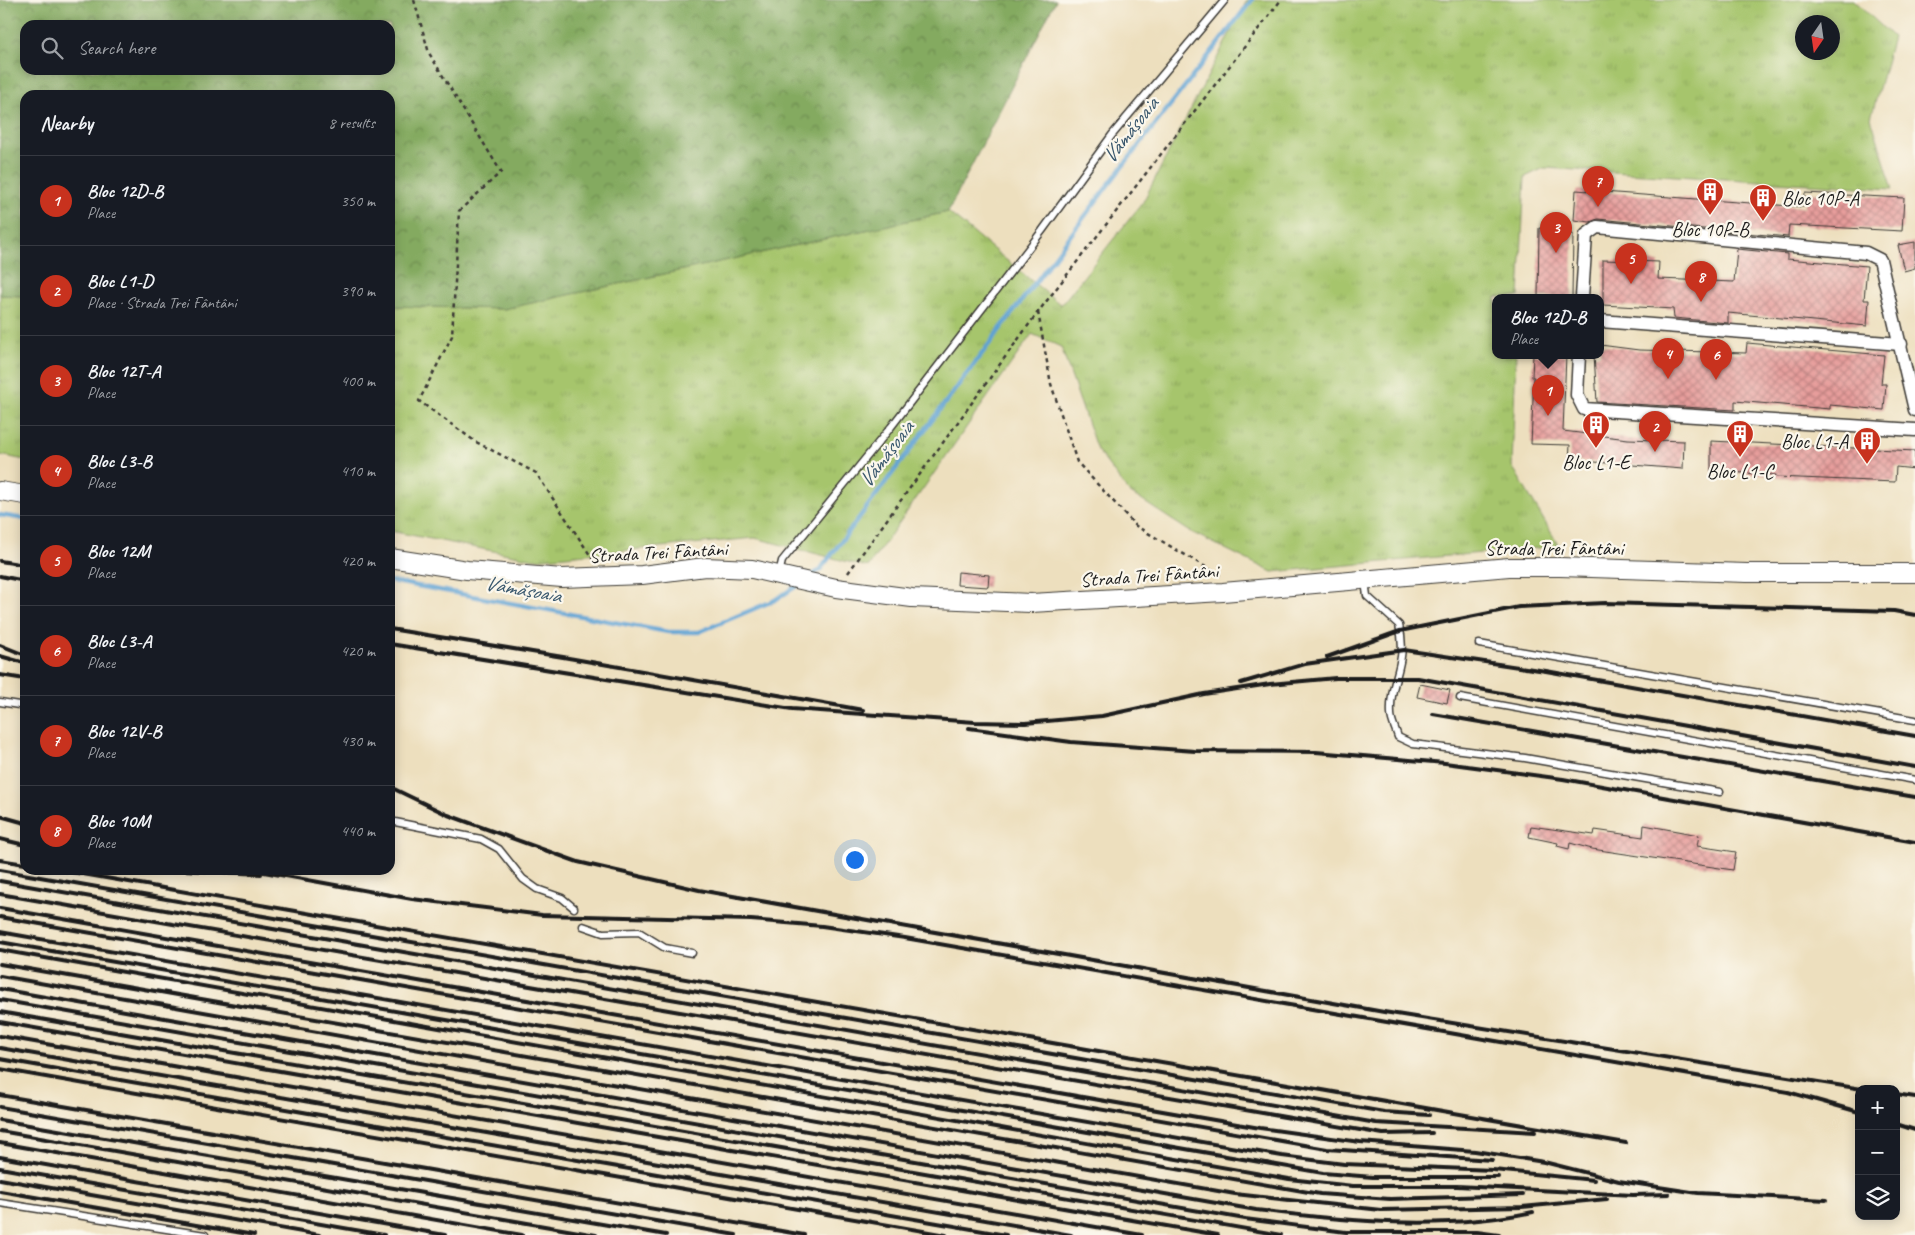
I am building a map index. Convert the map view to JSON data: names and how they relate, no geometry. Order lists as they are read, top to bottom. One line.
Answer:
{"streets":{"main road":["Strada Trei Fântâni"]},"water":["Vămășoaia"],"places":{"building":["Bloc 10P-B","Bloc 10P-A","Bloc L1-E","Bloc L1-C","Bloc L1-A"]},"north":"bottom","page":{"search":"Search here","heading":["Nearby","8 results"],"list":[{"mark":"1","name":"Bloc 12D-B","note":"Place","value":"350 m"},{"mark":"2","name":"Bloc L1-D","note":"Place · Strada Trei Fântâni","value":"390 m"},{"mark":"3","name":"Bloc 12T-A","note":"Place","value":"400 m"},{"mark":"4","name":"Bloc L3-B","note":"Place","value":"410 m"},{"mark":"5","name":"Bloc 12M","note":"Place","value":"420 m"},{"mark":"6","name":"Bloc L3-A","note":"Place","value":"420 m"},{"mark":"7","name":"Bloc 12V-B","note":"Place","value":"430 m"},{"mark":"8","name":"Bloc 10M","note":"Place","value":"440 m"}],"pins":["7","3","5","8","4","6","1","2"],"popup":["Bloc 12D-B","Place"],"map_buttons":["+","−"]}}
